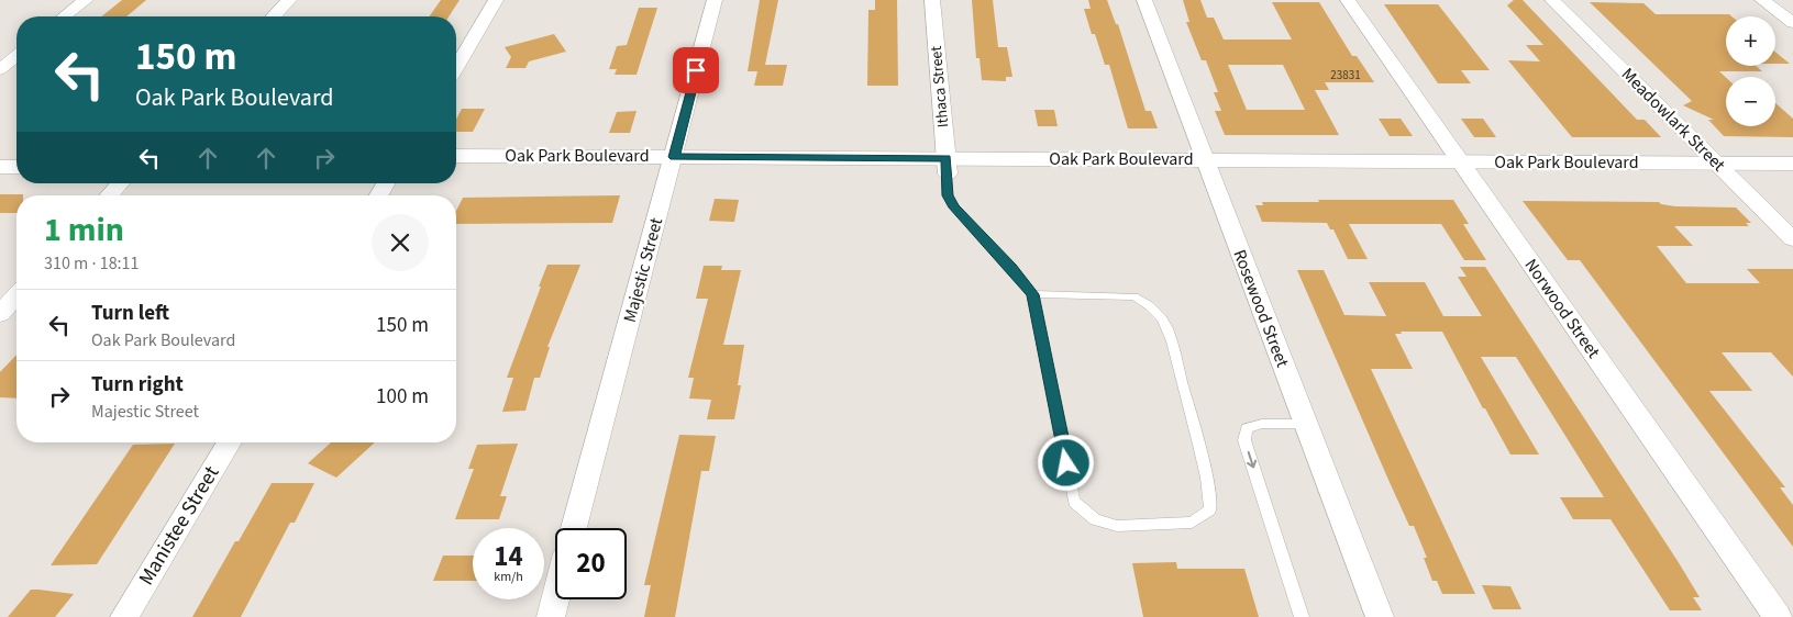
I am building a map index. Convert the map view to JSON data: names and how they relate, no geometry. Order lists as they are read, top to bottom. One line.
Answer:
{"streets":{"street":["Ithaca Street","Meadowlark Street","Oak Park Boulevard","Majestic Street","Rosewood Street","Norwood Street","Manistee Street"]},"crossings":[["Ithaca Street","Oak Park Boulevard"],["Meadowlark Street","Oak Park Boulevard"],["Oak Park Boulevard","Majestic Street"],["Oak Park Boulevard","Rosewood Street"],["Oak Park Boulevard","Norwood Street"]],"house_numbers":["23831"],"page":{"map_buttons":["+","−"],"turn":["150 m","Oak Park Boulevard"],"heading":["1 min","310 m · 18:11"],"list":[{"name":"Turn left","note":"Oak Park Boulevard","value":"150 m"},{"name":"Turn right","note":"Majestic Street","value":"100 m"}],"speed":"14 km/h","limit":"20"}}
